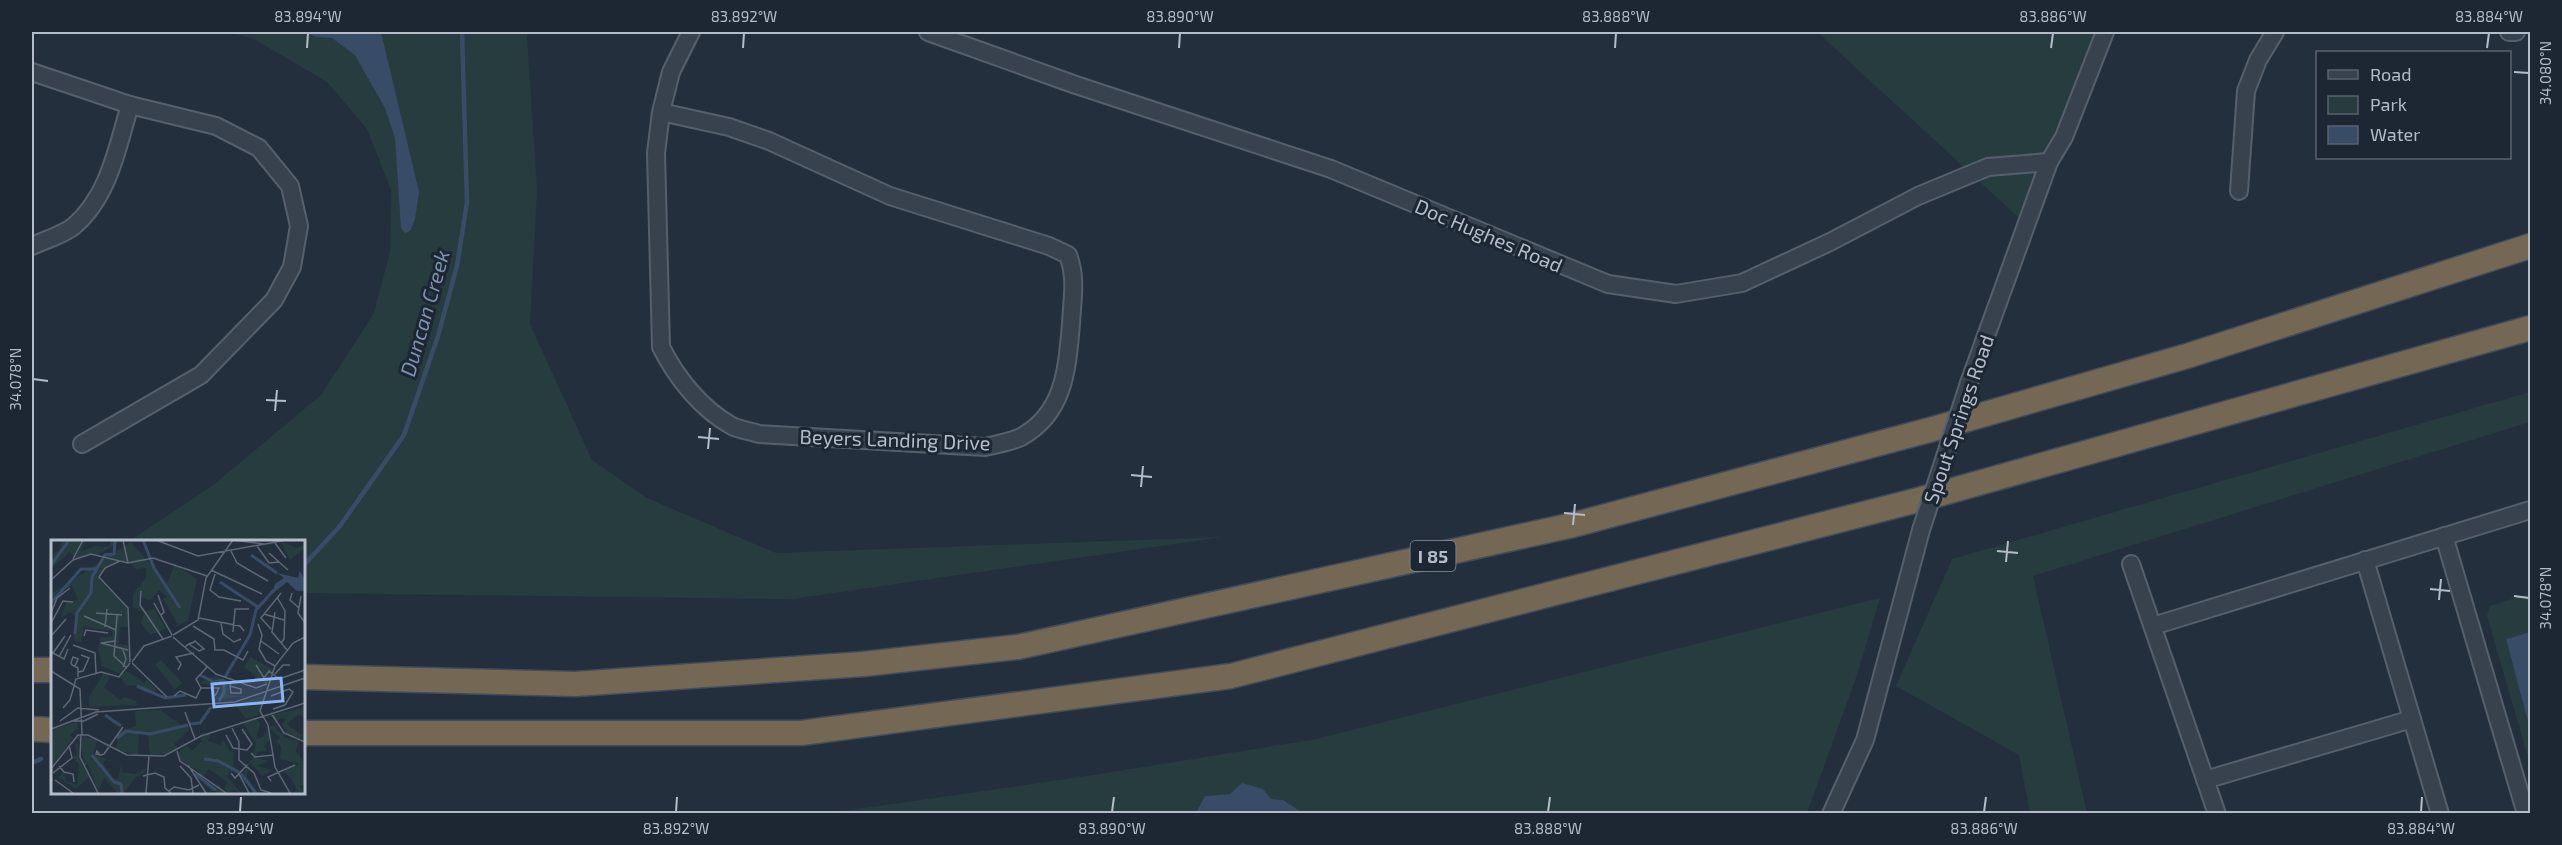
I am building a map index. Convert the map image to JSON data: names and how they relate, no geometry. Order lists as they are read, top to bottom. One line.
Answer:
{"streets":{"highway":["I 85"],"street":["Doc Hughes Road","Spout Springs Road","Beyers Landing Drive"]},"crossings":[["Doc Hughes Road","Spout Springs Road"]],"water":["Duncan Creek"],"legend":["Road","Park","Water"],"coordinates":["83.894°W","83.892°W","83.890°W","83.888°W","83.886°W","83.884°W","34.080°N","34.078°N"]}
